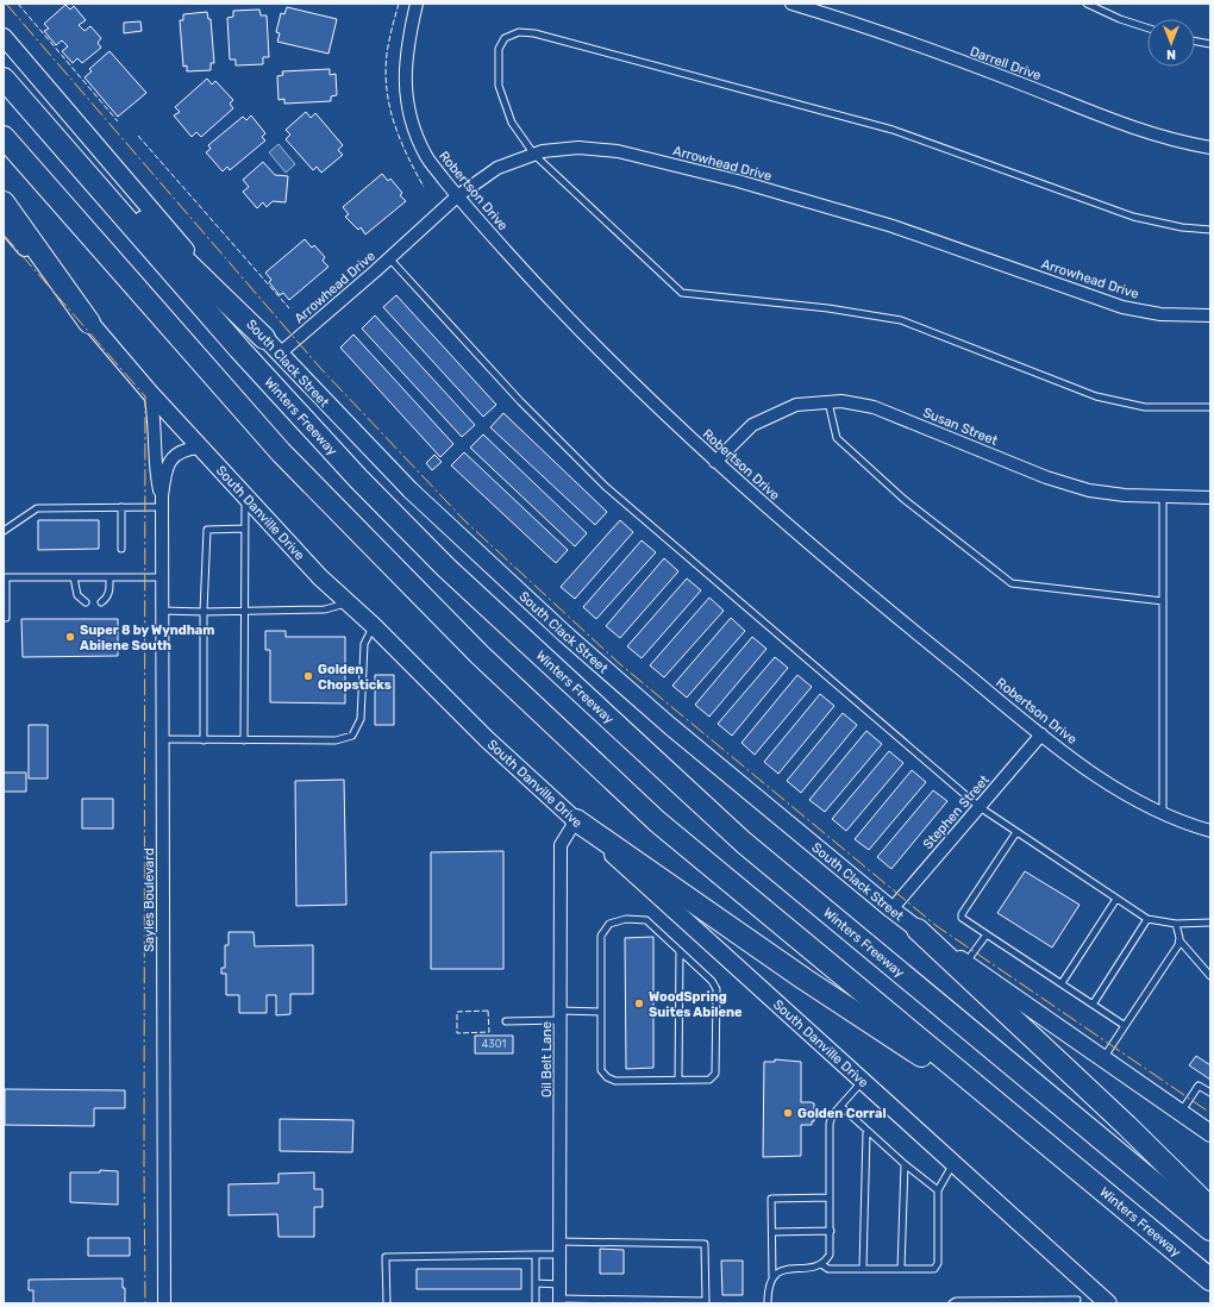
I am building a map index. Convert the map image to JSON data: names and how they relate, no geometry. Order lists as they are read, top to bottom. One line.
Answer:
{"streets":{"highway":["Winters Freeway"],"main road":["South Clack Street","South Danville Drive"],"street":["Darrell Drive","Arrowhead Drive","Robertson Drive","Susan Street","Stephen Street","Sayles Boulevard","Oil Belt Lane"]},"crossings":[["Arrowhead Drive","Robertson Drive"],["Arrowhead Drive","South Clack Street"],["Robertson Drive","Susan Street"],["Robertson Drive","Stephen Street"],["South Clack Street","Stephen Street"],["South Danville Drive","Sayles Boulevard"],["South Danville Drive","Oil Belt Lane"]],"places":["Super 8 by Wyndham Abilene South","Golden Chopsticks","WoodSpring Suites Abilene","Golden Corral"],"house_numbers":["4301"],"north":"bottom"}
